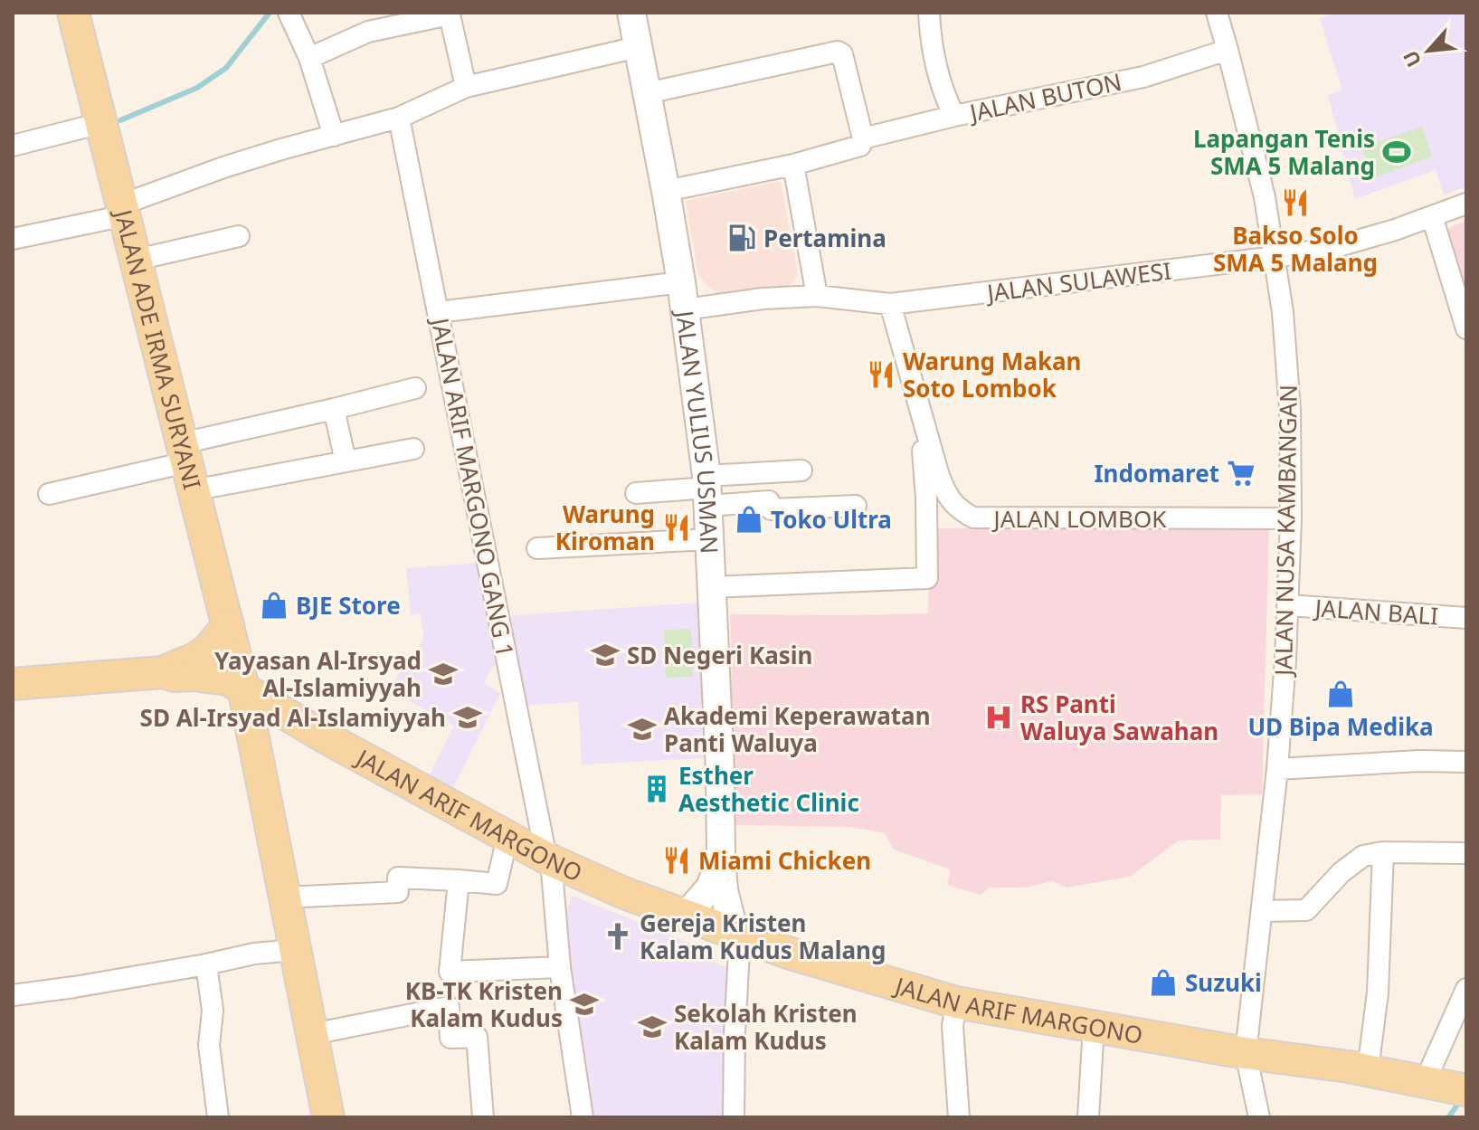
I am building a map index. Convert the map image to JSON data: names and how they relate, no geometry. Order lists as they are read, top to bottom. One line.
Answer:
{"streets":{"main road":["JALAN ADE IRMA SURYANI","JALAN YULIUS USMAN","JALAN ARIF MARGONO"],"street":["JALAN BUTON","JALAN SULAWESI","JALAN ARIF MARGONO GANG 1","JALAN LOMBOK","JALAN NUSA KAMBANGAN","JALAN BALI"]},"crossings":[["JALAN BUTON","JALAN NUSA KAMBANGAN"],["JALAN SULAWESI","JALAN YULIUS USMAN"],["JALAN SULAWESI","JALAN NUSA KAMBANGAN"],["JALAN ADE IRMA SURYANI","JALAN ARIF MARGONO"],["JALAN YULIUS USMAN","JALAN ARIF MARGONO"],["JALAN ARIF MARGONO GANG 1","JALAN ARIF MARGONO"],["JALAN LOMBOK","JALAN NUSA KAMBANGAN"],["JALAN NUSA KAMBANGAN","JALAN BALI"],["JALAN NUSA KAMBANGAN","JALAN ARIF MARGONO"]],"places":{"sports":["Lapangan Tenis SMA 5 Malang"],"restaurant":["Bakso Solo SMA 5 Malang","Warung Makan Soto Lombok","Warung Kiroman","Miami Chicken"],"fuel station":["Pertamina"],"supermarket":["Indomaret"],"shop":["Toko Ultra","BJE Store","UD Bipa Medika","Suzuki"],"school or university":["SD Negeri Kasin","Yayasan Al-Irsyad Al-Islamiyyah","SD Al-Irsyad Al-Islamiyyah","Akademi Keperawatan Panti Waluya","KB-TK Kristen Kalam Kudus","Sekolah Kristen Kalam Kudus"],"hospital":["RS Panti Waluya Sawahan"],"building":["Esther Aesthetic Clinic"],"church":["Gereja Kristen Kalam Kudus Malang"]},"north":"bottom left"}
